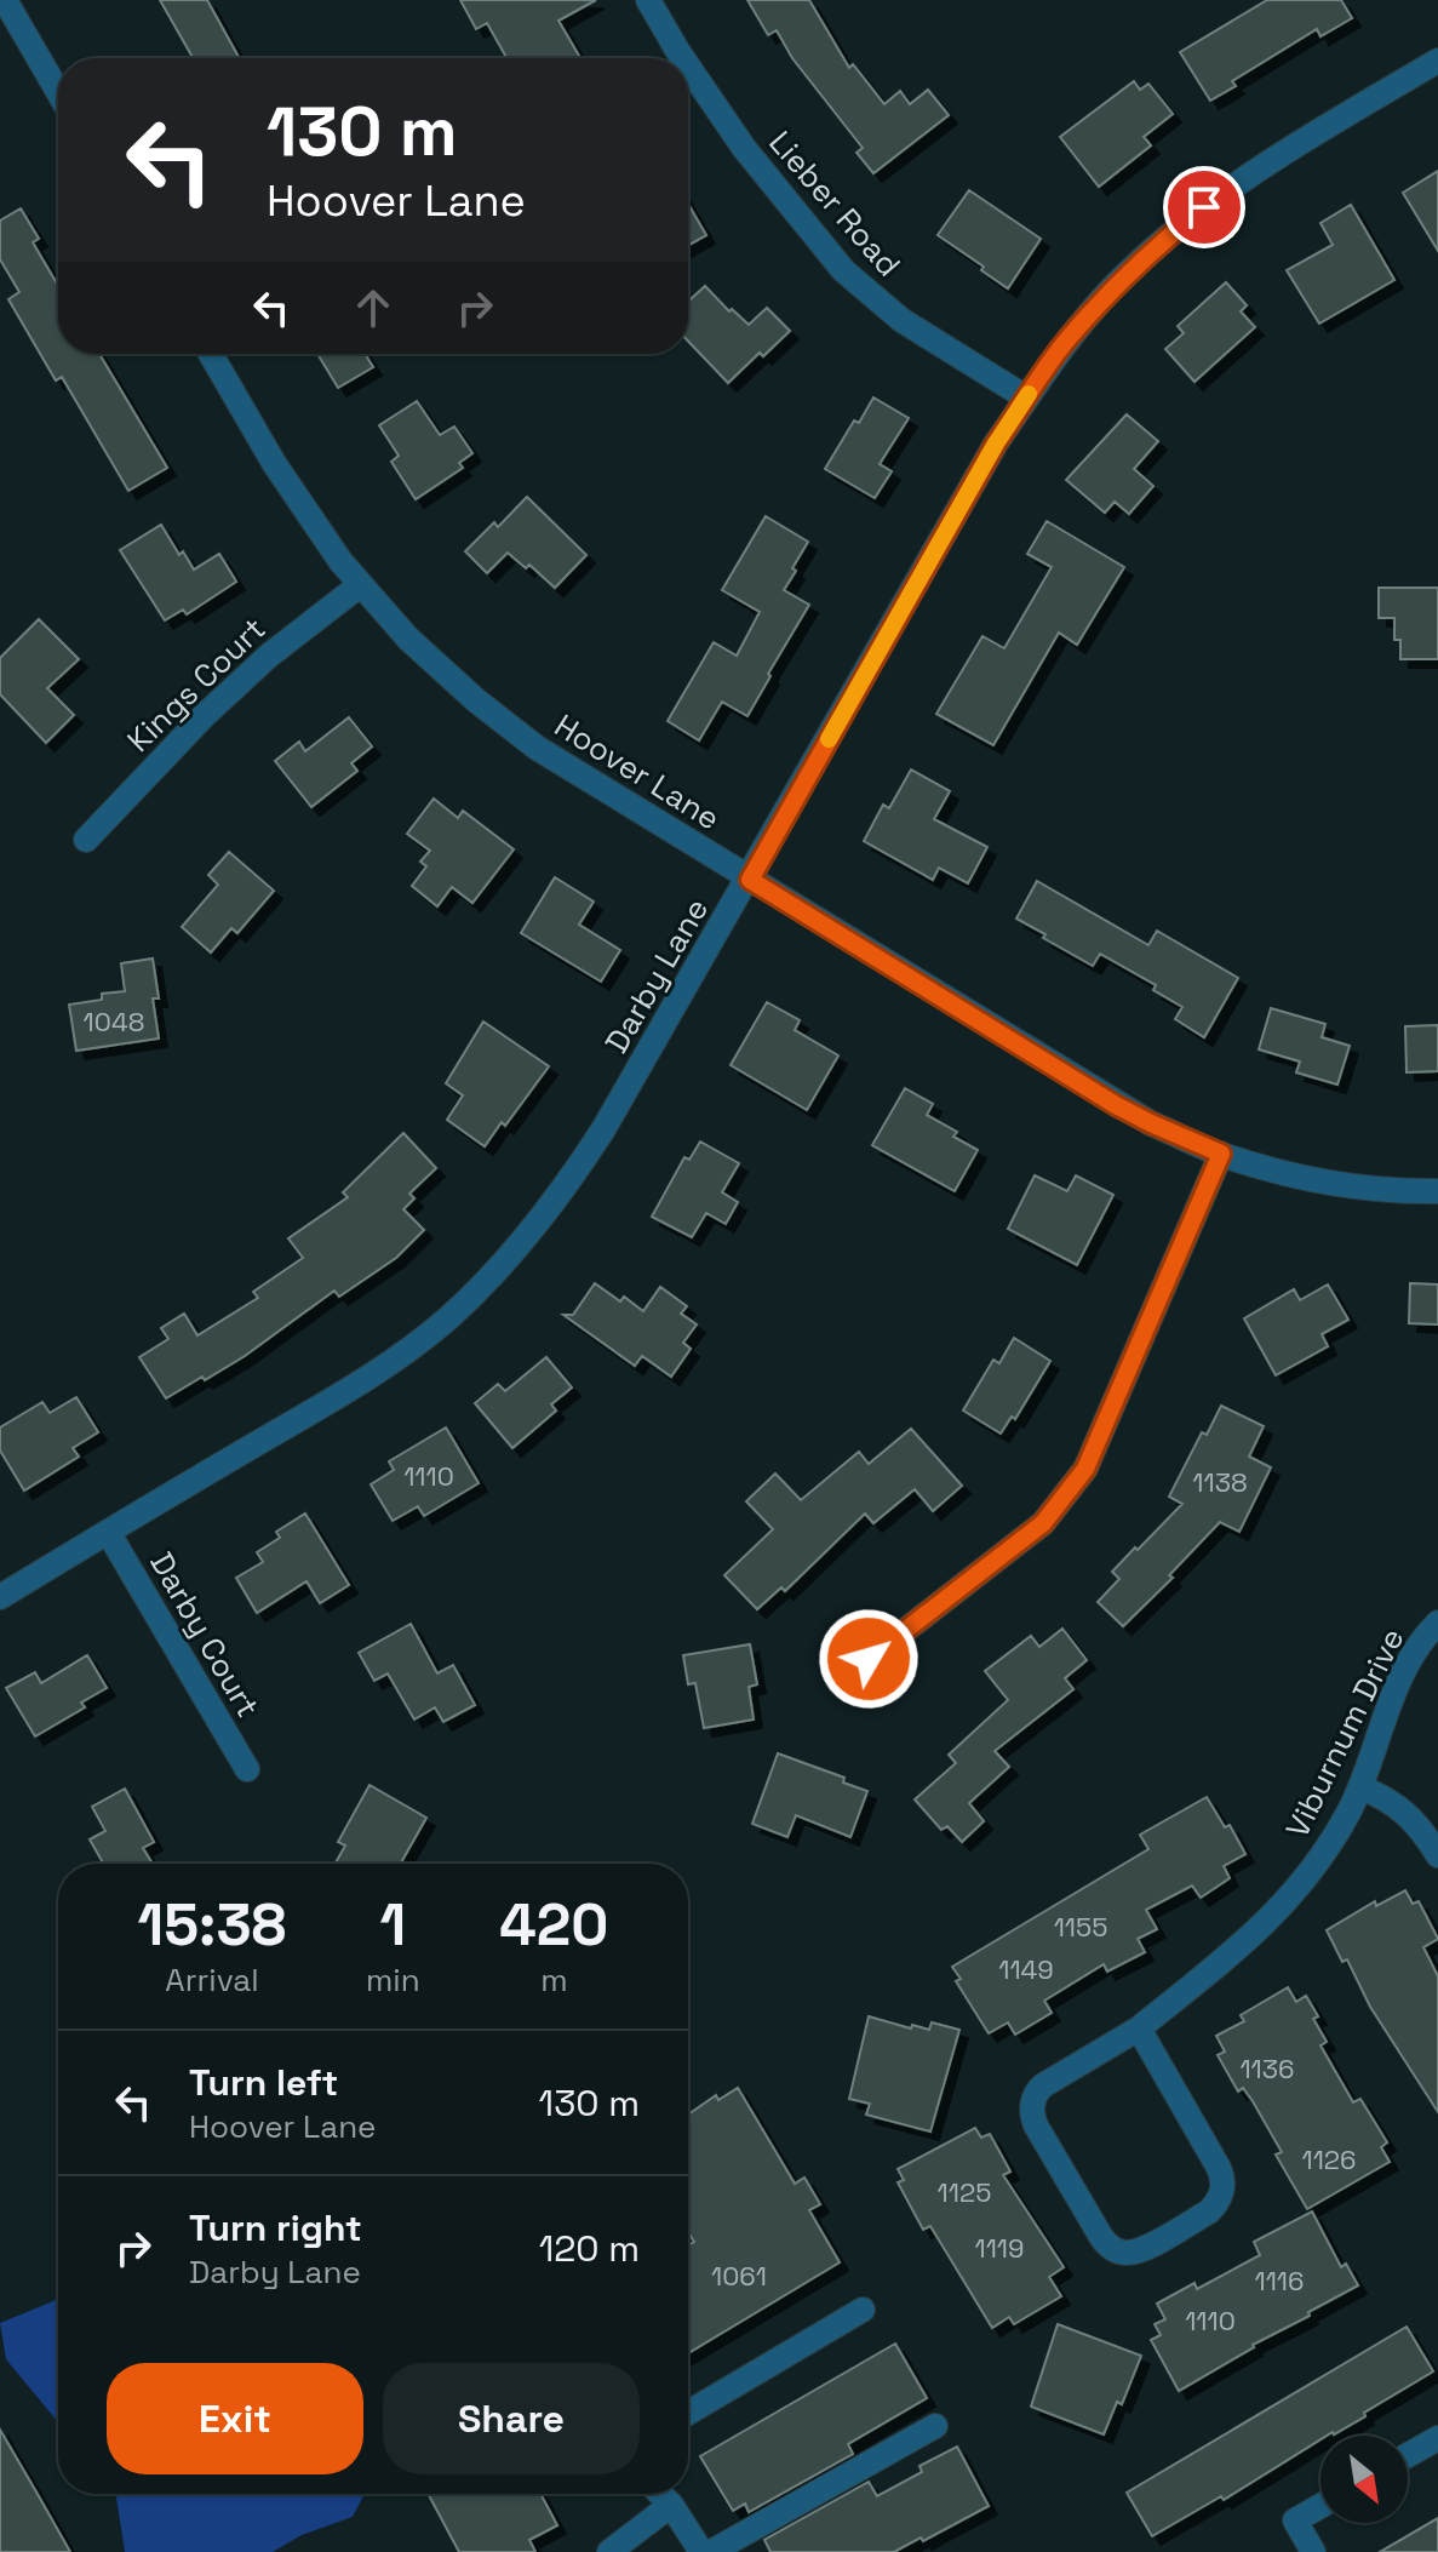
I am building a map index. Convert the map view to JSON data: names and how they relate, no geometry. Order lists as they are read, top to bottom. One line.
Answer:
{"streets":{"street":["Lieber Road","Kings Court","Hoover Lane","Darby Lane","Darby Court","Viburnum Drive"]},"crossings":[["Lieber Road","Darby Lane"],["Kings Court","Hoover Lane"],["Hoover Lane","Darby Lane"],["Darby Lane","Darby Court"]],"house_numbers":["1048","1110","1138","1155","1149","1136","1126","1125","1119","1061","1116","1110"],"north":"bottom right","page":{"turn":["130 m","Hoover Lane"],"eta":["15:38","Arrival","1","min","420","m"],"list":[{"name":"Turn left","note":"Hoover Lane","value":"130 m"},{"name":"Turn right","note":"Darby Lane","value":"120 m"}],"buttons":["Exit","Share"]}}
